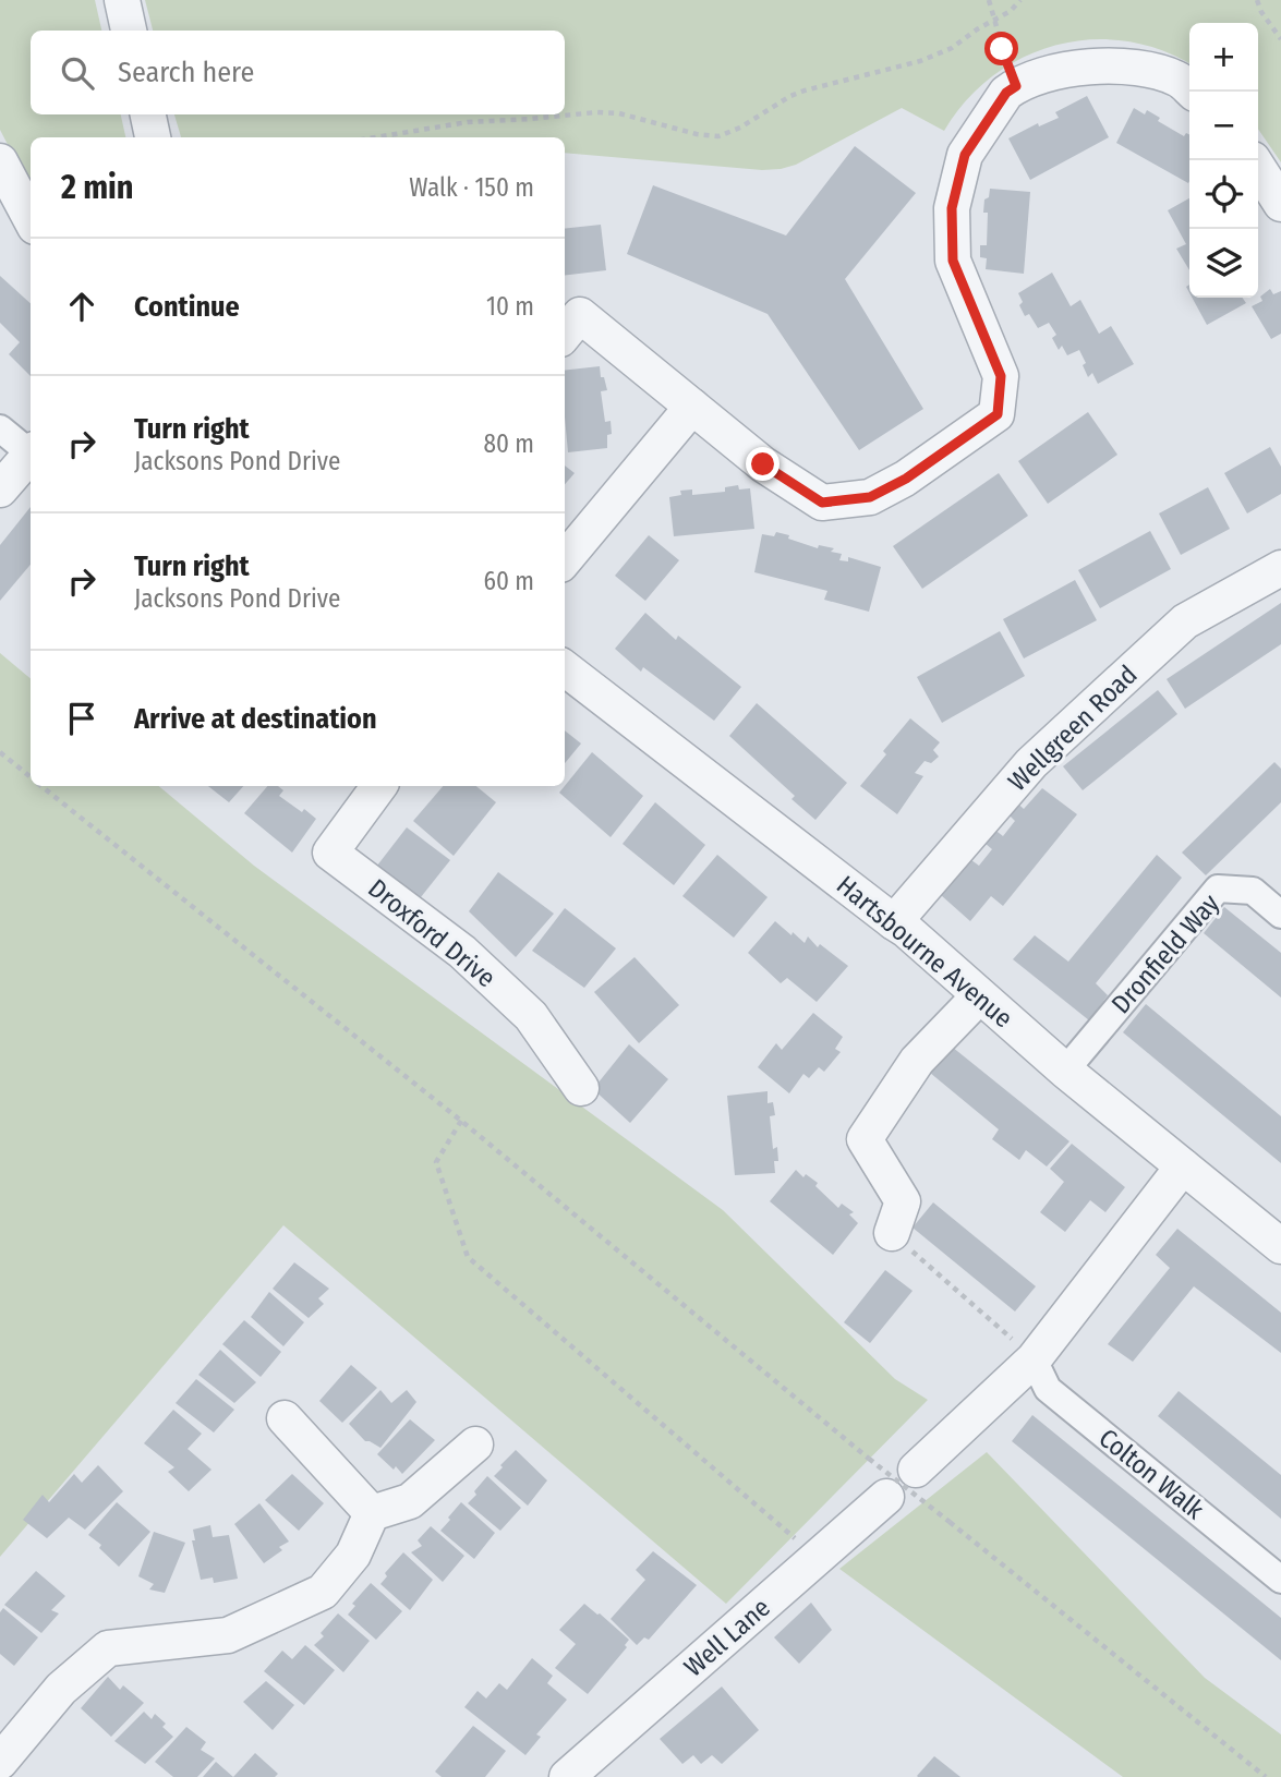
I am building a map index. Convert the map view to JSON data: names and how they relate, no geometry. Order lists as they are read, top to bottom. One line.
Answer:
{"streets":{"street":["Wellgreen Road","Droxford Drive","Hartsbourne Avenue","Dronfield Way","Colton Walk","Well Lane"]},"crossings":[["Wellgreen Road","Hartsbourne Avenue"],["Hartsbourne Avenue","Dronfield Way"]],"page":{"map_buttons":["+","−"],"search":"Search here","heading":["2 min","Walk · 150 m"],"list":[["Continue","10 m"],["Turn right","Jacksons Pond Drive","80 m"],["Turn right","Jacksons Pond Drive","60 m"],"Arrive at destination"]}}
